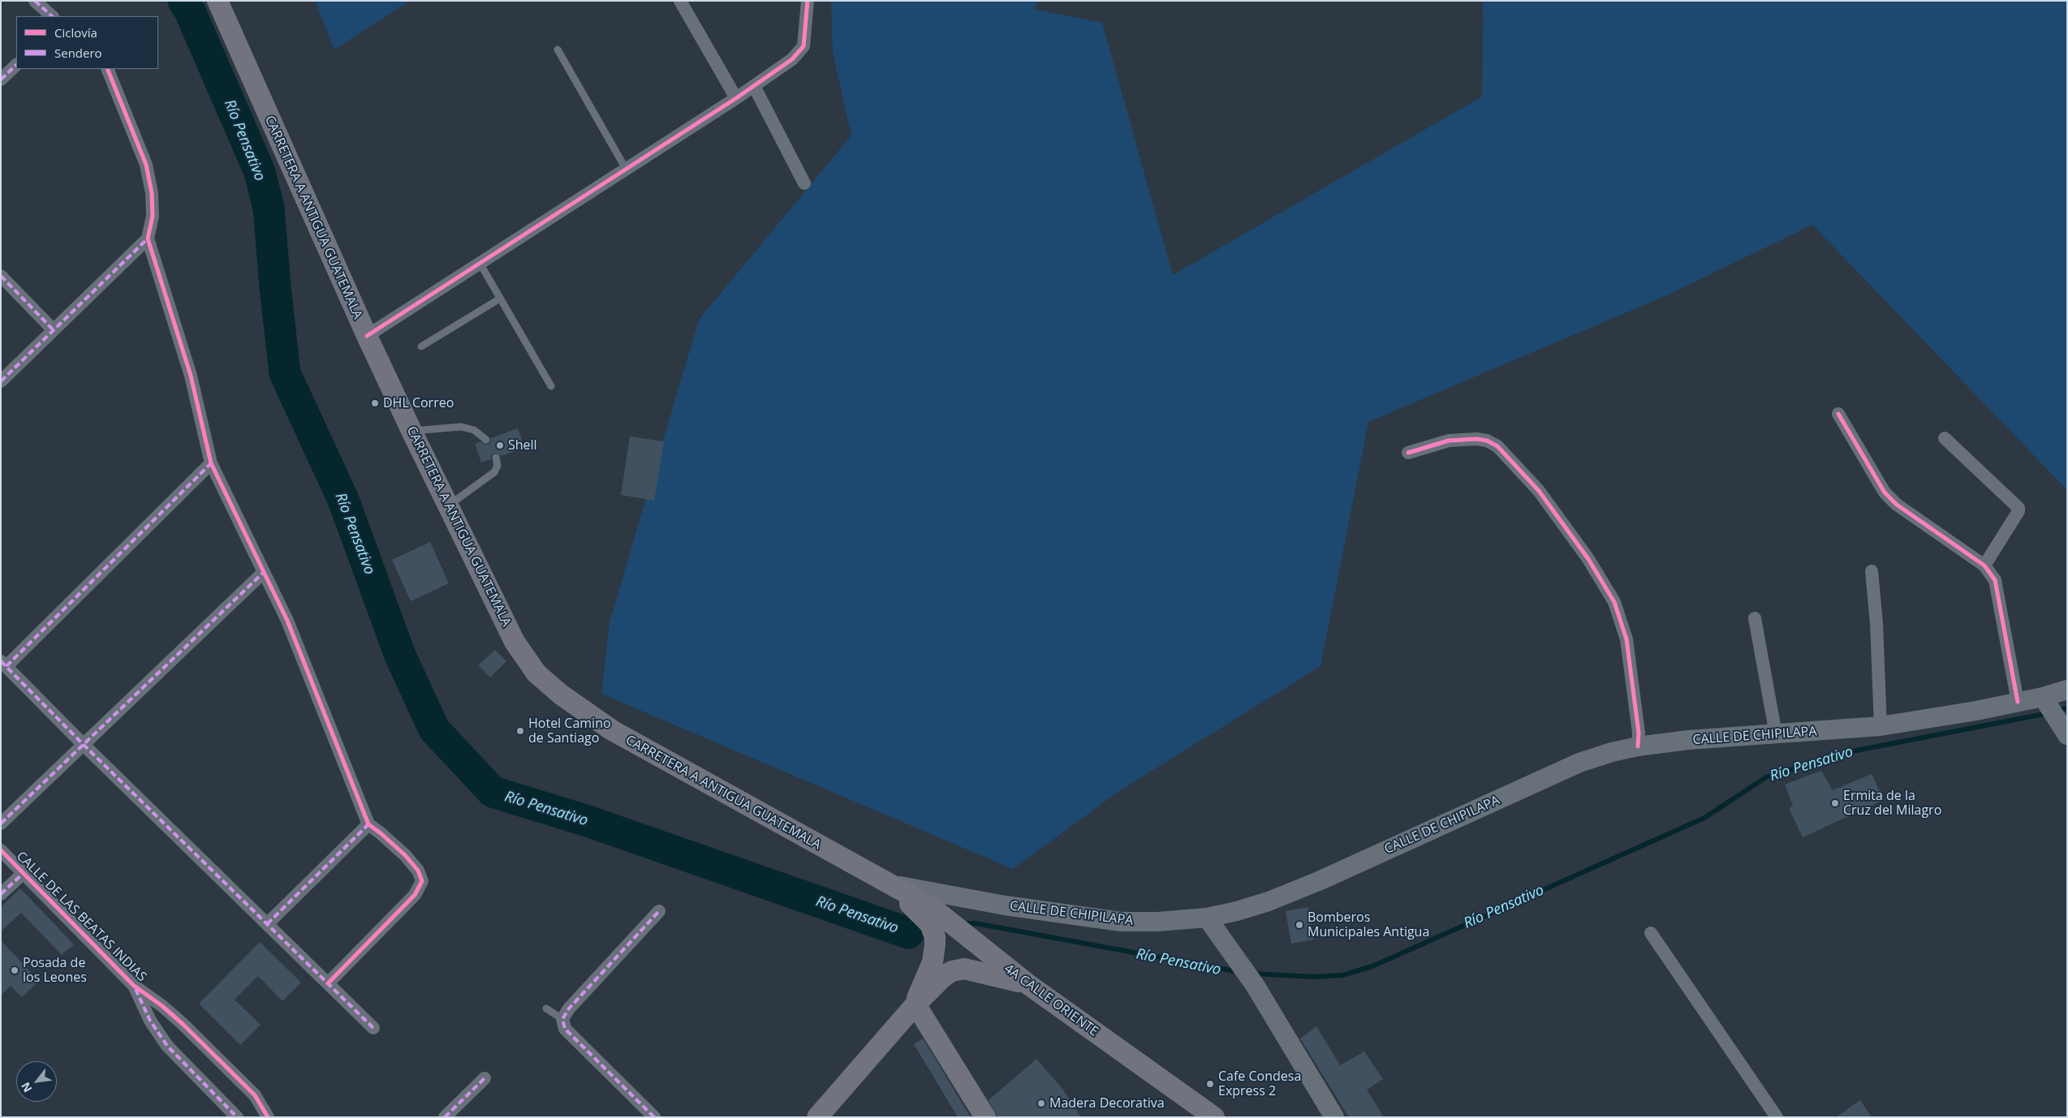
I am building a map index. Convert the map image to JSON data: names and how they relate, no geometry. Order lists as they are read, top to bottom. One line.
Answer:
{"streets":{"main road":["CARRETERA A ANTIGUA GUATEMALA","CALLE DE CHIPILAPA","4A CALLE ORIENTE"],"street":["CALLE DE LAS BEATAS INDIAS"]},"crossings":[["CARRETERA A ANTIGUA GUATEMALA","CALLE DE CHIPILAPA"],["CARRETERA A ANTIGUA GUATEMALA","4A CALLE ORIENTE"],["CALLE DE CHIPILAPA","4A CALLE ORIENTE"]],"water":["Río Pensativo"],"places":["DHL Correo","Shell","Hotel Camino de Santiago","Ermita de la Cruz del Milagro","Bomberos Municipales Antigua","Posada de los Leones","Cafe Condesa Express 2","Madera Decorativa"],"legend":["Ciclovía","Sendero"],"north":"bottom left"}
